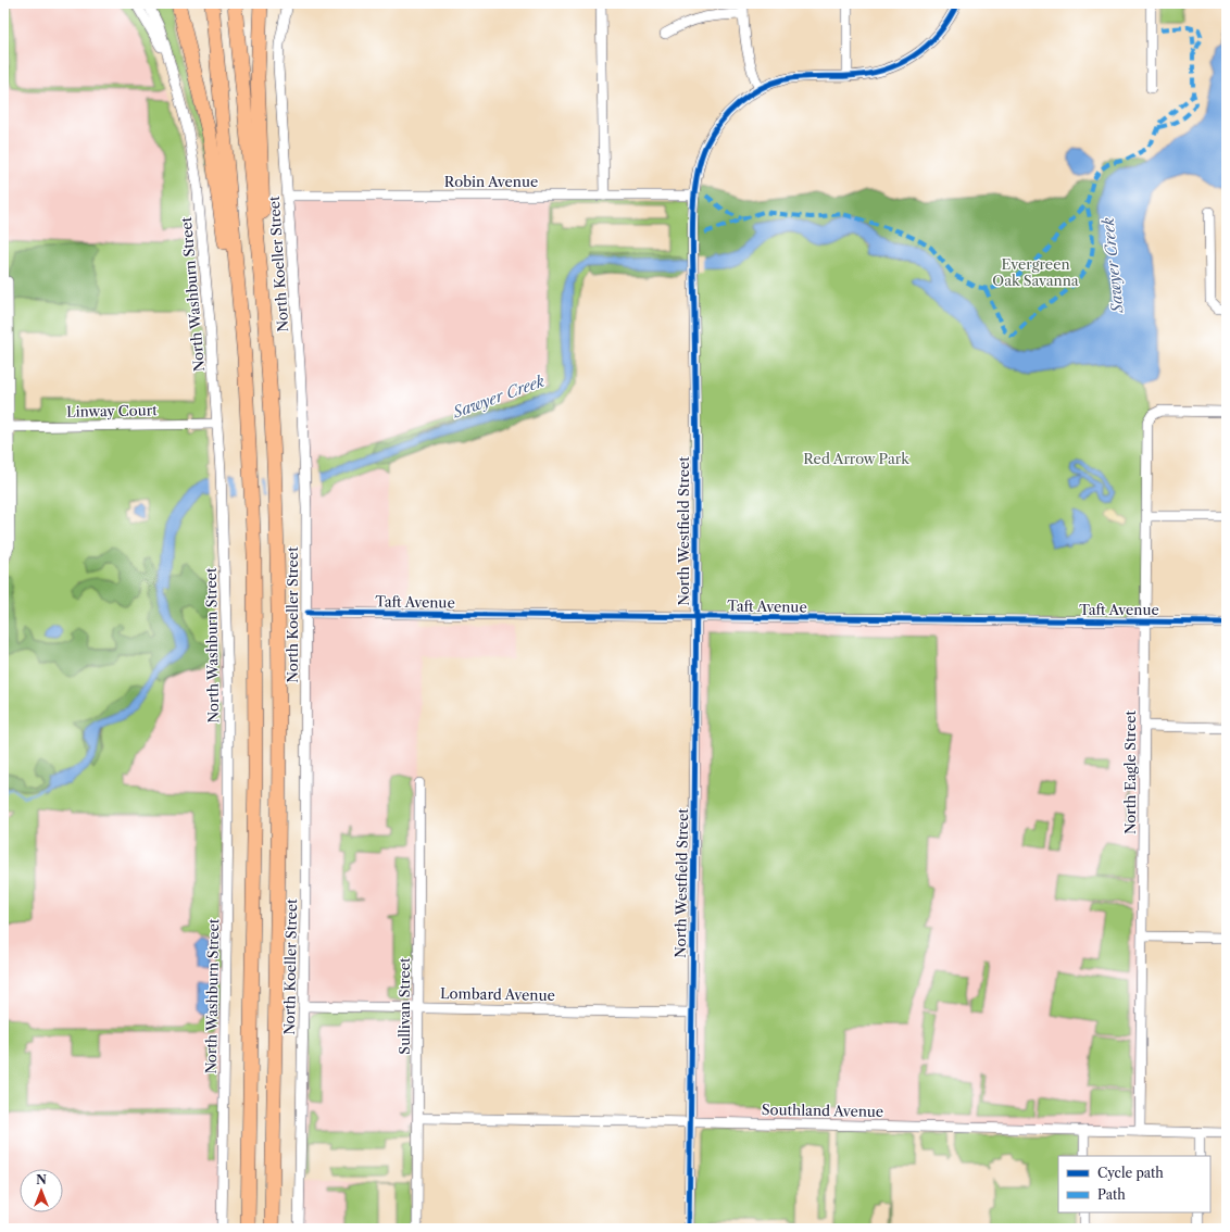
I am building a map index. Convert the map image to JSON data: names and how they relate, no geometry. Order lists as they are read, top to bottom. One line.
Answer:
{"streets":{"street":["Robin Avenue","North Koeller Street","North Washburn Street","Linway Court","North Westfield Street","Taft Avenue","North Eagle Street","Lombard Avenue","Sullivan Street","Southland Avenue"]},"crossings":[["Robin Avenue","North Koeller Street"],["Robin Avenue","North Westfield Street"],["North Koeller Street","Taft Avenue"],["North Koeller Street","Lombard Avenue"],["North Washburn Street","Linway Court"],["North Westfield Street","Taft Avenue"],["North Westfield Street","Lombard Avenue"],["North Westfield Street","Southland Avenue"],["Taft Avenue","North Eagle Street"],["North Eagle Street","Southland Avenue"],["Lombard Avenue","Sullivan Street"],["Sullivan Street","Southland Avenue"]],"water":["Sawyer Creek"],"parks":["Evergreen Oak Savanna","Red Arrow Park"],"legend":["Cycle path","Path"],"north":"top"}
